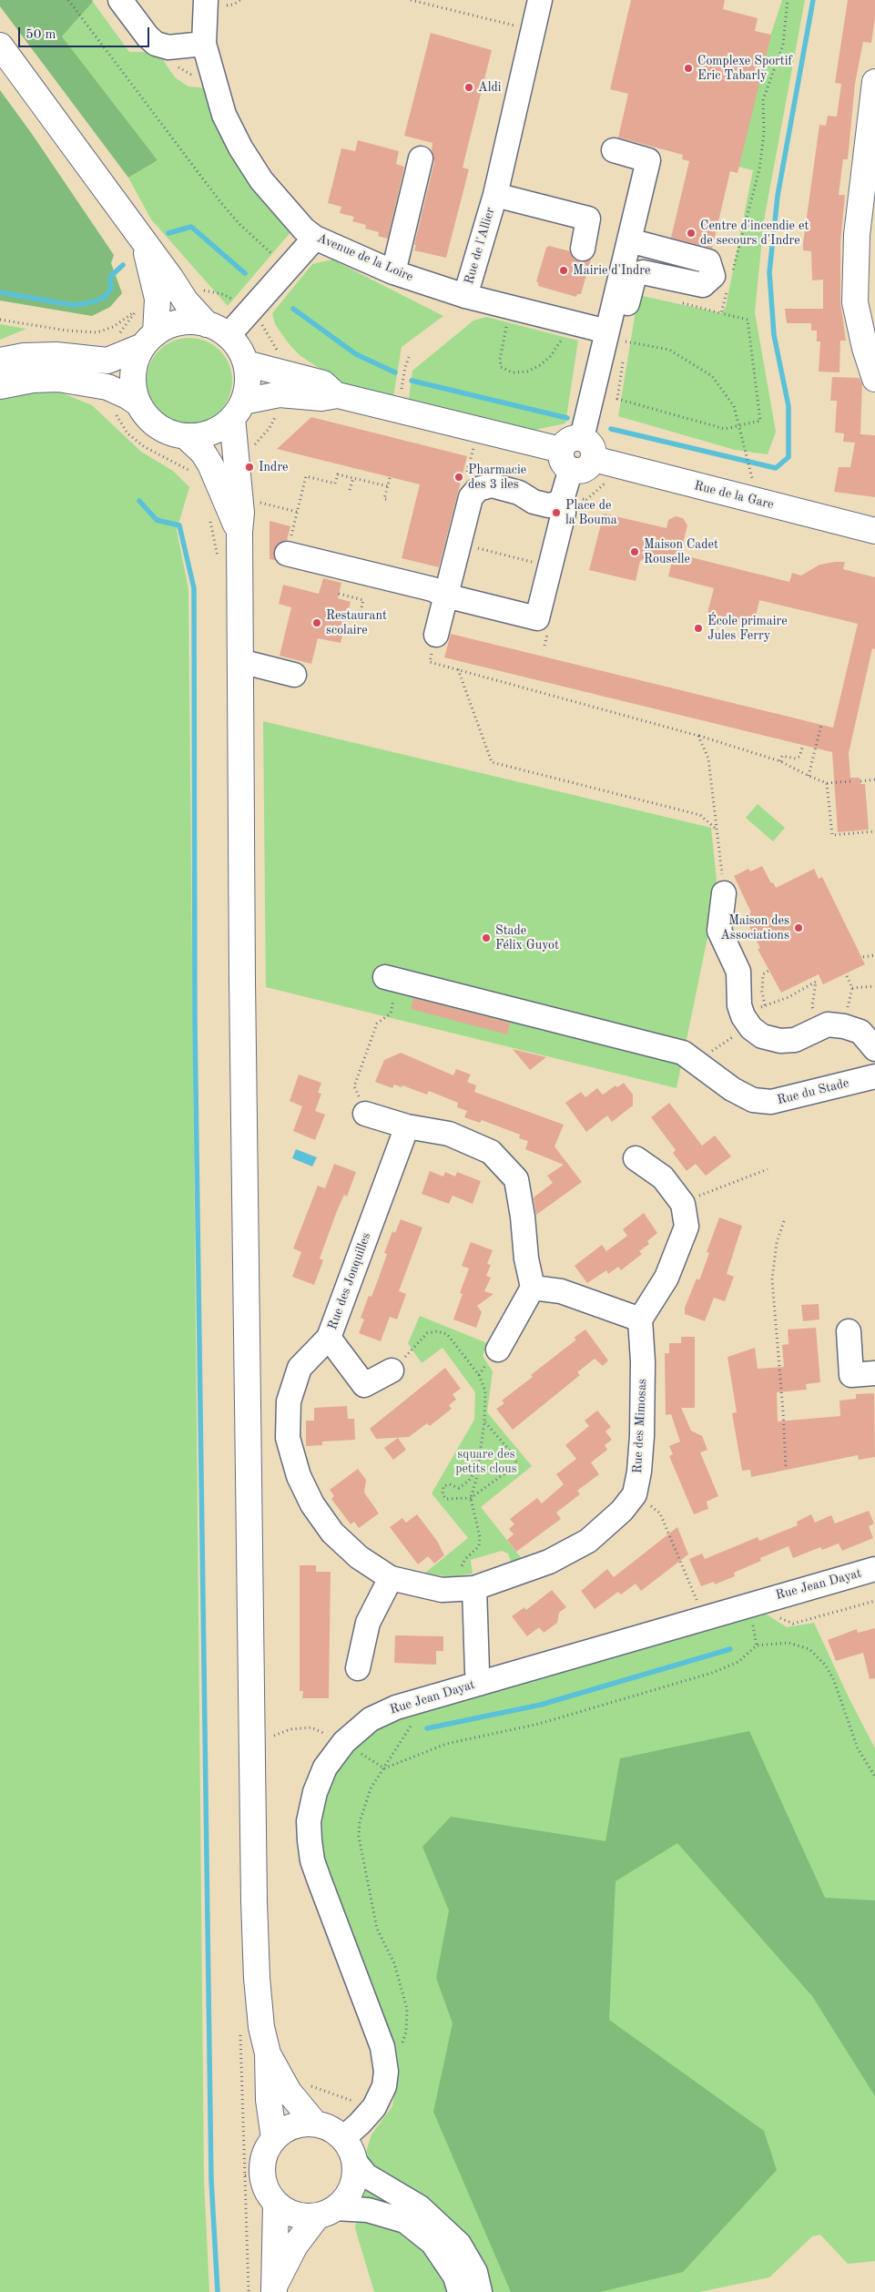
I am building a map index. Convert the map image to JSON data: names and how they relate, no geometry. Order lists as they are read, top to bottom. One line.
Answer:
{"streets":{"main road":["Rue de la Gare"],"street":["Rue de l'Allier","Avenue de la Loire","Rue du Stade","Rue des Jonquilles","Rue des Mimosas","Rue Jean Dayat"]},"crossings":[["Rue de l'Allier","Avenue de la Loire"],["Rue des Jonquilles","Rue des Mimosas"]],"parks":["square des petits clous"],"places":["Complexe Sportif Eric Tabarly","Aldi","Centre d'incendie et de secours d'Indre","Mairie d'Indre","Indre","Pharmacie des 3 iles","Place de la Bouma","Maison Cadet Rouselle","Restaurant scolaire","École primaire Jules Ferry","Maison des Associations","Stade Félix Guyot"],"scale_bar":"50 m"}
